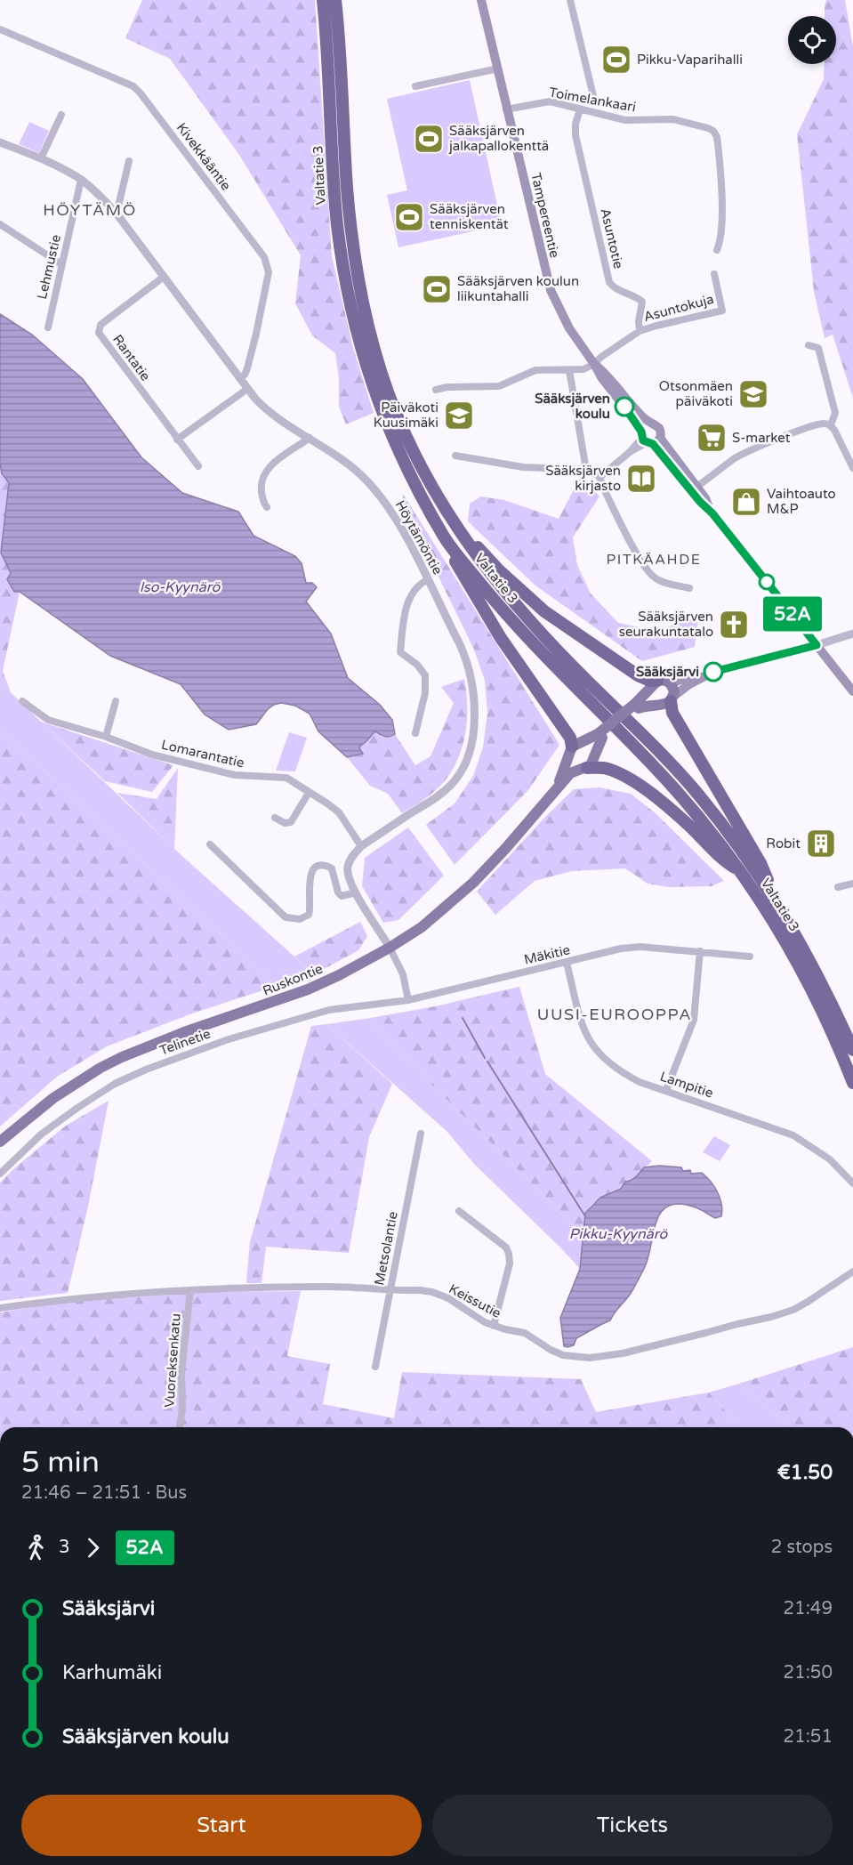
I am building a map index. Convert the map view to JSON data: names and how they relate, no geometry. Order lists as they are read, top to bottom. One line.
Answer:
{"streets":{"highway":["Valtatie 3"],"main road":["Tampereentie","Ruskontie"],"street":["Toimelankaari","Kivekkääntie","Asuntotie","Lehmustie","Asuntokuja","Rantatie","Höytämöntie","Lomarantatie","Mäkitie","Telinetie","Lampitie","Metsolantie","Keissutie","Vuoreksenkatu"]},"crossings":[["Toimelankaari","Tampereentie"],["Toimelankaari","Asuntotie"],["Kivekkääntie","Höytämöntie"],["Asuntotie","Asuntokuja"],["Lehmustie","Höytämöntie"],["Rantatie","Höytämöntie"],["Höytämöntie","Lomarantatie"],["Höytämöntie","Ruskontie"],["Mäkitie","Telinetie"],["Mäkitie","Lampitie"],["Metsolantie","Keissutie"],["Keissutie","Vuoreksenkatu"]],"districts":["HÖYTÄMÖ","PITKÄAHDE","UUSI-EUROOPPA"],"water":["Iso-Kyynärö","Pikku-Kyynärö"],"places":{"sports":["Pikku-Vaparihalli","Sääksjärven jalkapallokenttä","Sääksjärven tenniskentät","Sääksjärven koulun liikuntahalli"],"school or university":["Otsonmäen päiväkoti","Päiväkoti Kuusimäki"],"other":["Sääksjärven koulu","Sääksjärvi"],"supermarket":["S-market"],"library":["Sääksjärven kirjasto"],"shop":["Vaihtoauto M&P"],"church":["Sääksjärven seurakuntatalo"],"building":["Robit"]},"lines":["bus line 52A"],"page":{"on_map":"52A","heading":["5 min","21:46 – 21:51 · Bus","€1.50"],"legs":["3","52A","2 stops"],"list":[{"name":"Sääksjärvi","value":"21:49"},{"name":"Karhumäki","value":"21:50"},{"name":"Sääksjärven koulu","value":"21:51"}],"buttons":["Start","Tickets"]}}
